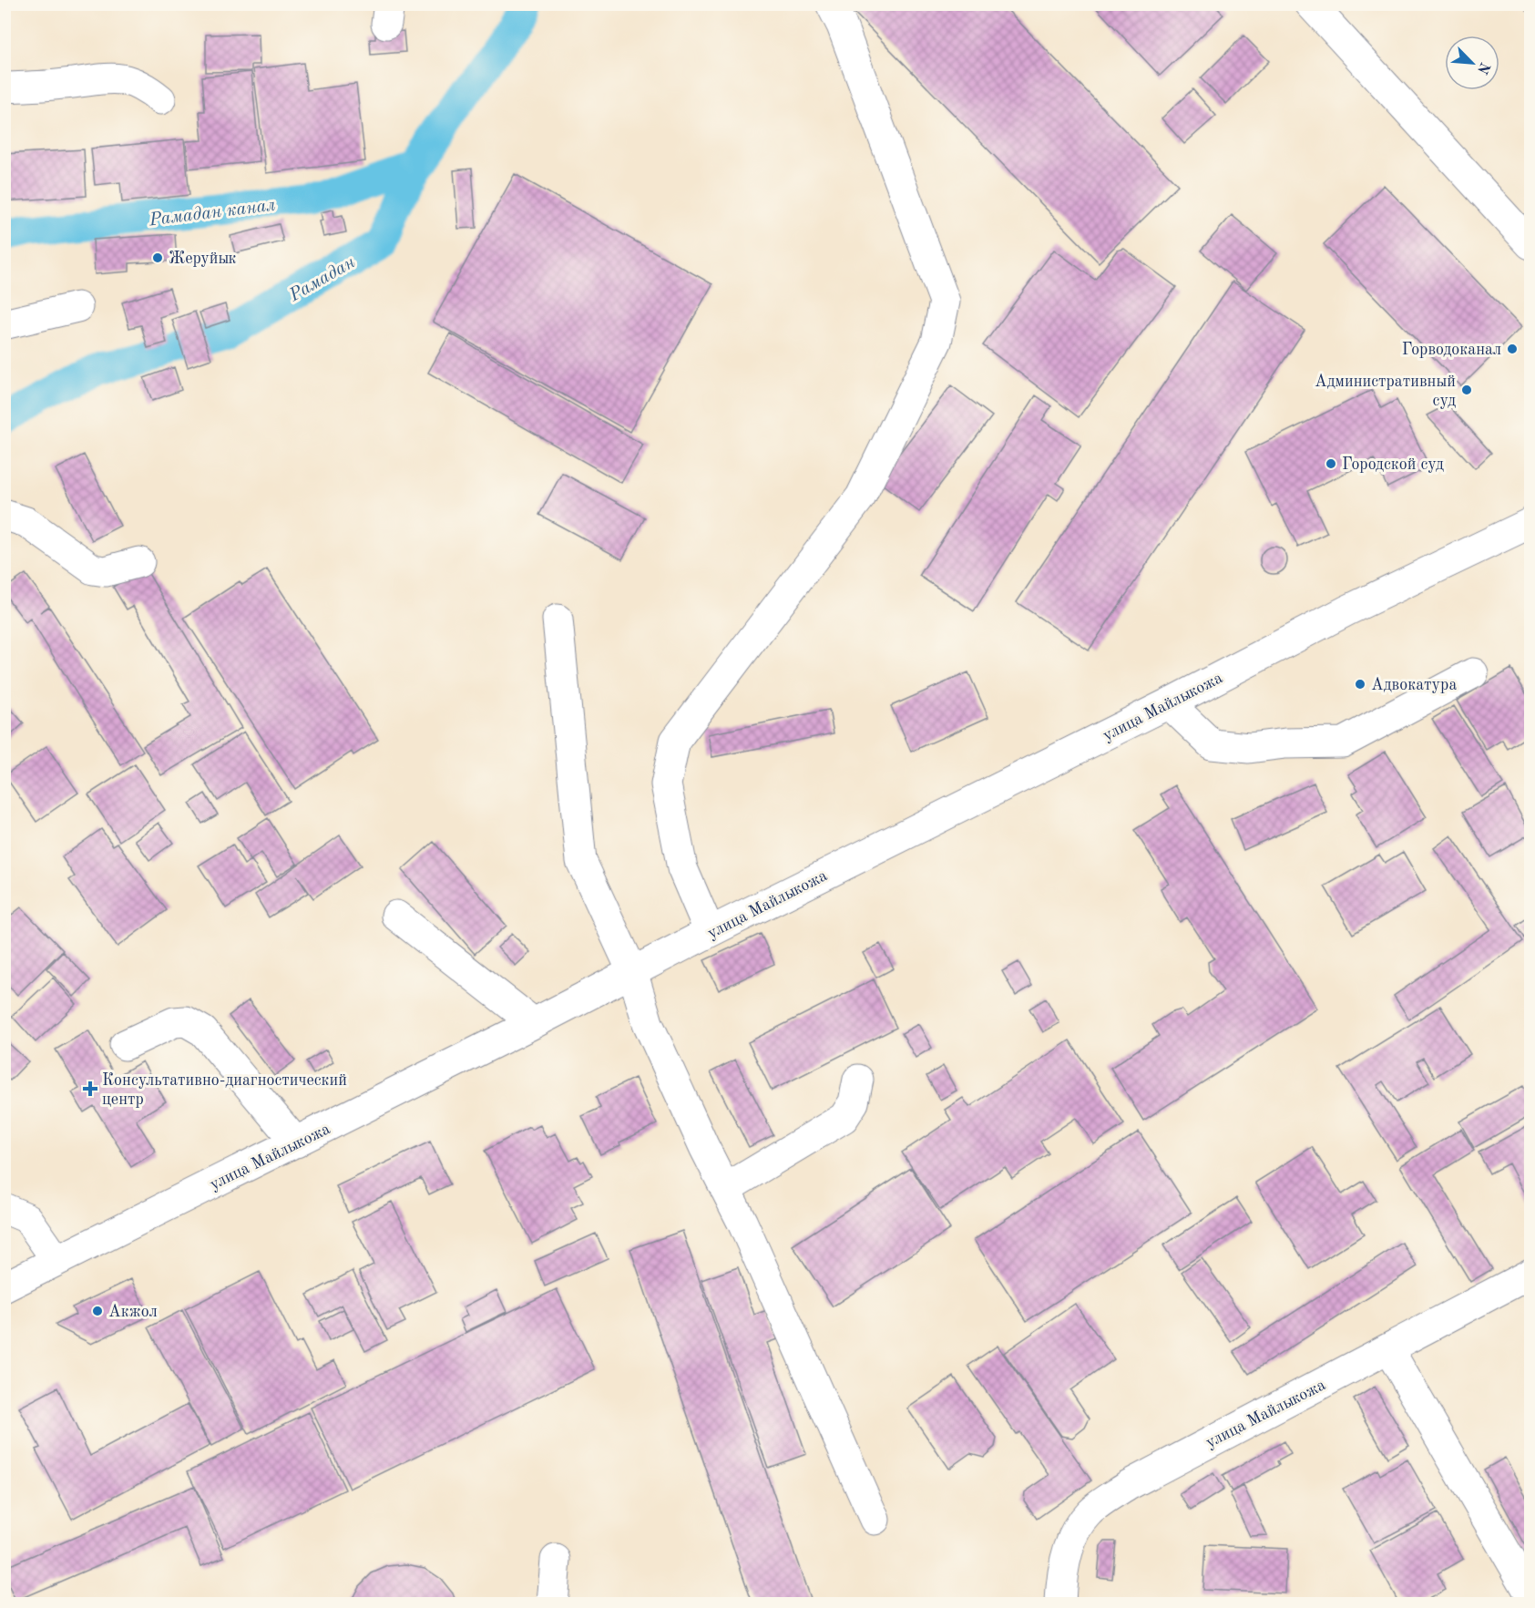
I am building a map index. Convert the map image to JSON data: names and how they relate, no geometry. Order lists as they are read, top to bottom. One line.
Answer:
{"streets":{"street":["улица Майлыкожа"]},"water":["Рамадан канал","Рамадан"],"places":{"other":["Жеруйык","Горводоканал","Административный суд","Городской суд","Адвокатура","Акжол"],"health":["Консультативно-диагностический центр"]},"north":"bottom right"}
